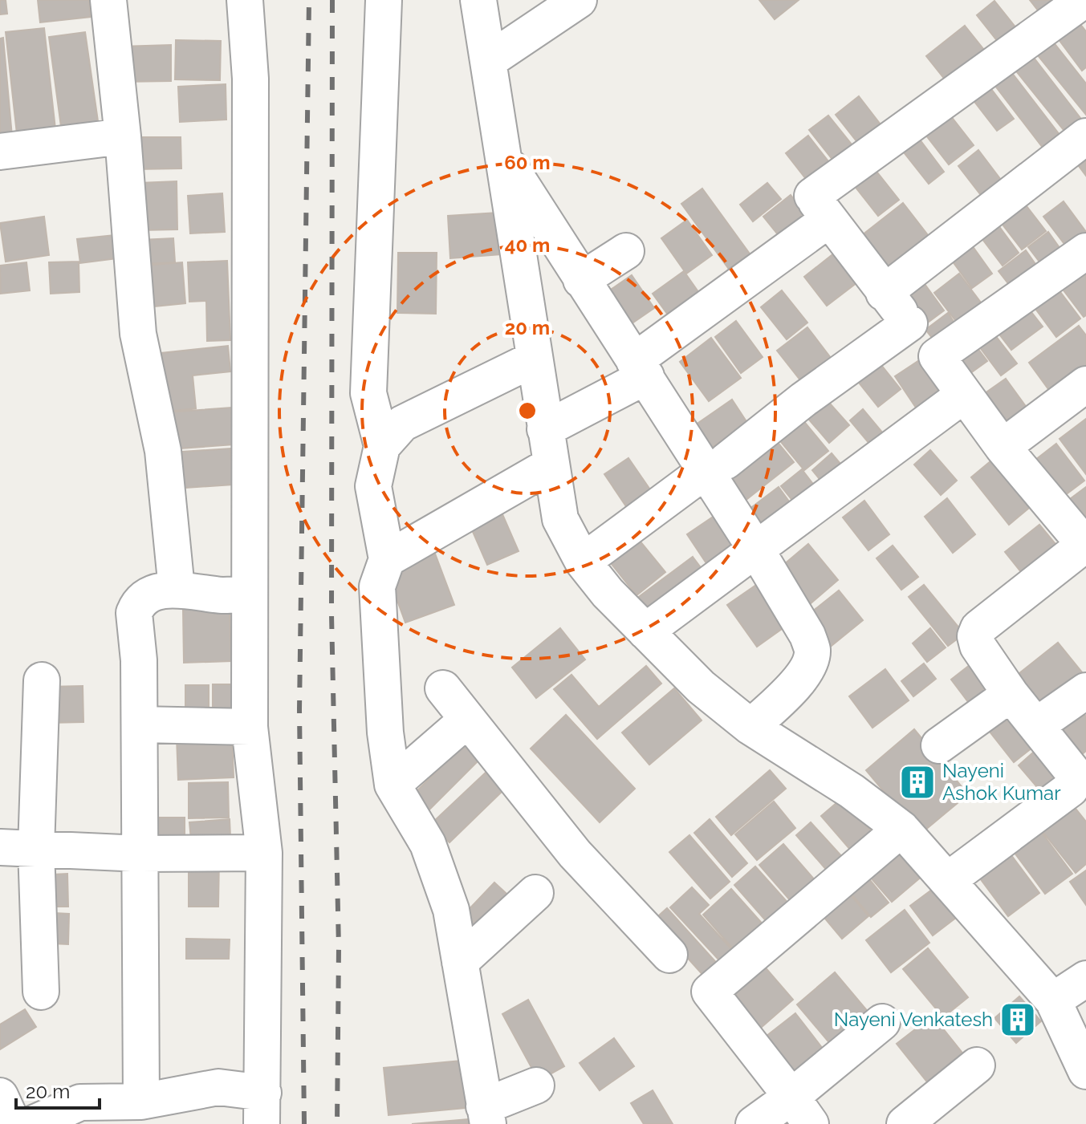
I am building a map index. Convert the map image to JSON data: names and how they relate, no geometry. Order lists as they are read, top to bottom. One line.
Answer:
{"places":{"building":["Nayeni Ashok Kumar","Nayeni Venkatesh"]},"scale_bar":"20 m","rings":["60 m","40 m","20 m"]}
